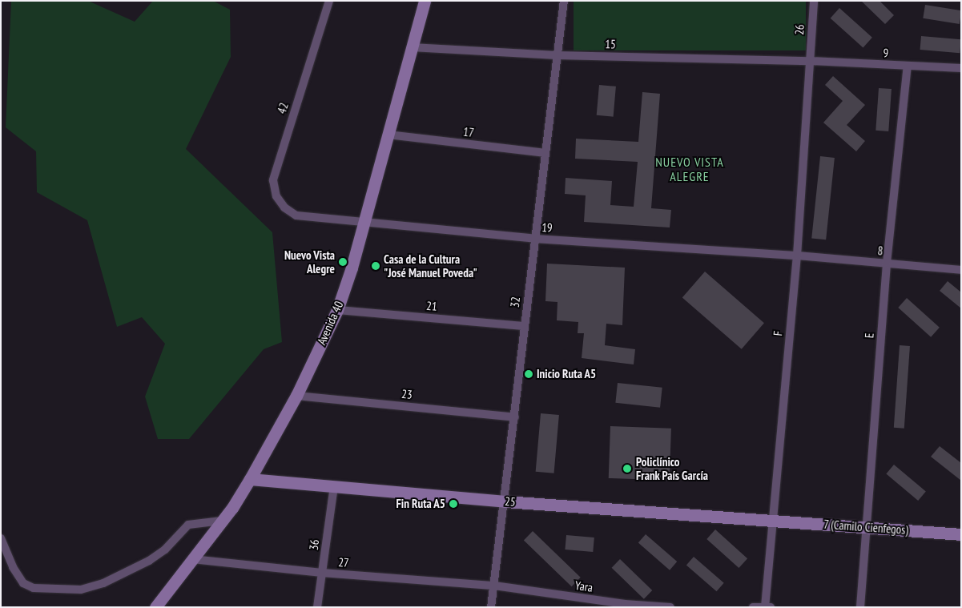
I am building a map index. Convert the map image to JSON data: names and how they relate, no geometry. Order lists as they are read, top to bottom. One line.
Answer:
{"streets":{"street":["26","15","9","42","17","19","8","32","21","Avenida 40","F","E","23","25","7 (Camilo Cienfegos)","36","27","Yara"]},"crossings":[["26","15"],["26","9"],["26","F"],["15","9"],["15","32"],["15","Avenida 40"],["15","F"],["9","F"],["9","E"],["42","19"],["17","32"],["17","Avenida 40"],["19","8"],["19","32"],["19","Avenida 40"],["19","F"],["8","F"],["8","E"],["32","21"],["32","23"],["32","25"],["32","27"],["32","Yara"],["21","Avenida 40"],["Avenida 40","23"],["Avenida 40","25"],["Avenida 40","27"],["F","25"],["F","7 (Camilo Cienfegos)"],["E","7 (Camilo Cienfegos)"],["25","7 (Camilo Cienfegos)"],["25","36"],["36","27"],["27","Yara"]],"districts":["NUEVO VISTA ALEGRE"],"places":["Nuevo Vista Alegre","Casa de la Cultura \"José Manuel Poveda\"","Inicio Ruta A5","Policlínico Frank País García","Fin Ruta A5"]}
